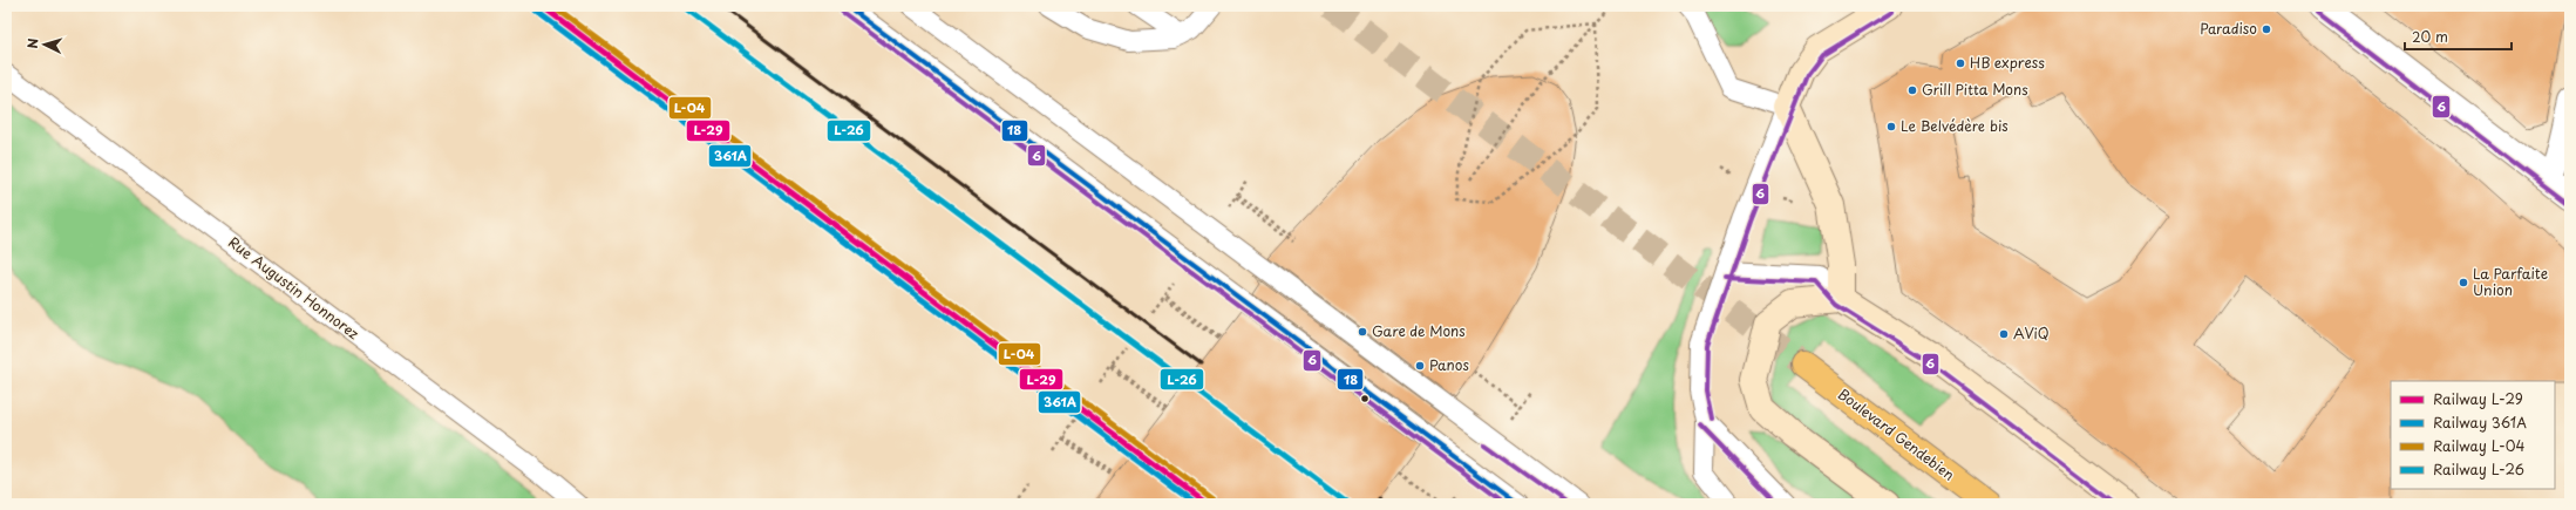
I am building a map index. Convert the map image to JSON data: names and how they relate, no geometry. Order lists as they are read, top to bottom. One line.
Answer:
{"streets":{"highway":["Boulevard Gendebien"],"lane":["Rue Augustin Honnorez"]},"places":["Paradiso","HB express","Grill Pitta Mons","Le Belvédère bis","La Parfaite Union","Gare de Mons","AViQ","Panos"],"lines":["rail line L-29","rail line L-04","rail line L-26","transit line 18","rail line 361A","transit line 6"],"legend":["Railway L-29","Railway 361A","Railway L-04","Railway L-26"],"scale_bar":"20 m","north":"left"}
